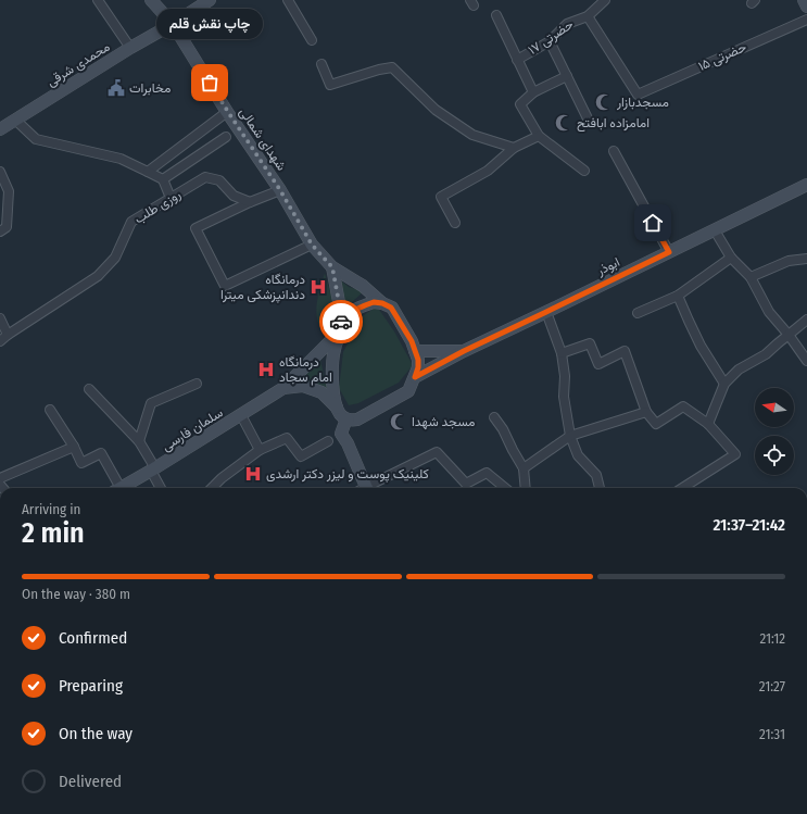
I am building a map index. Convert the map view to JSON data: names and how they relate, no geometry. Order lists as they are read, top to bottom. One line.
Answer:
{"streets":{"main road":["محمدی شرقی","شهدای شمالی","ابوذر","سلمان فارسی"],"street":["حضرتی ۱۷","حضرتی ۱۵","روزی طلب"]},"crossings":[["حضرتی ۱۷","حضرتی ۱۵"],["محمدی شرقی","شهدای شمالی"],["ابوذر","سلمان فارسی"]],"places":{"other":["چاپ نقش قلم"],"public building":["مخابرات"],"mosque":["مسجدبازار","امامزاده ابافتح","مسجد شهدا"],"hospital":["درمانگاه دندانپزشکی میترا","درمانگاه امام سجاد","کلینیک پوست و لیزر دکتر ارشدی"]},"north":"left","page":{"bubble":"چاپ نقش قلم","heading":["2 min","Arriving in","21:37–21:42"],"bar":"On the way · 380 m","list":[["Confirmed","21:12"],["Preparing","21:27"],["On the way","21:31"],"Delivered"]}}
